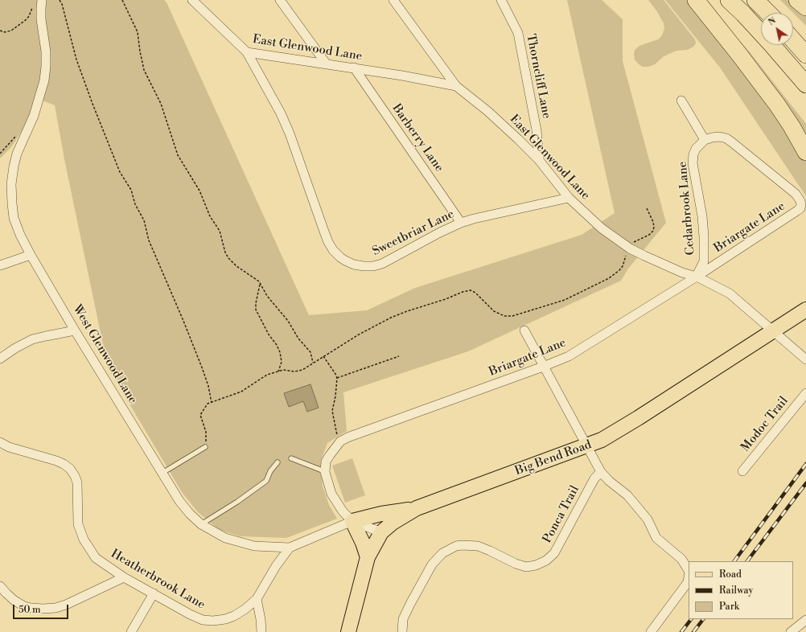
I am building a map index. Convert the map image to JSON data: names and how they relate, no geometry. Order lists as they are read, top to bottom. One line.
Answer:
{"streets":{"main road":["Big Bend Road"],"street":["East Glenwood Lane","Thorncliff Lane","Barberry Lane","Cedarbrook Lane","Briargate Lane","Sweetbriar Lane","West Glenwood Lane","Modoc Trail","Ponca Trail","Heatherbrook Lane"]},"crossings":[["East Glenwood Lane","Thorncliff Lane"],["East Glenwood Lane","Barberry Lane"],["East Glenwood Lane","Cedarbrook Lane"],["East Glenwood Lane","Briargate Lane"],["East Glenwood Lane","Sweetbriar Lane"],["East Glenwood Lane","Big Bend Road"],["Barberry Lane","Sweetbriar Lane"],["Cedarbrook Lane","Briargate Lane"],["West Glenwood Lane","Heatherbrook Lane"]],"legend":["Road","Railway","Park"],"scale_bar":"50 m","north":"top left"}
